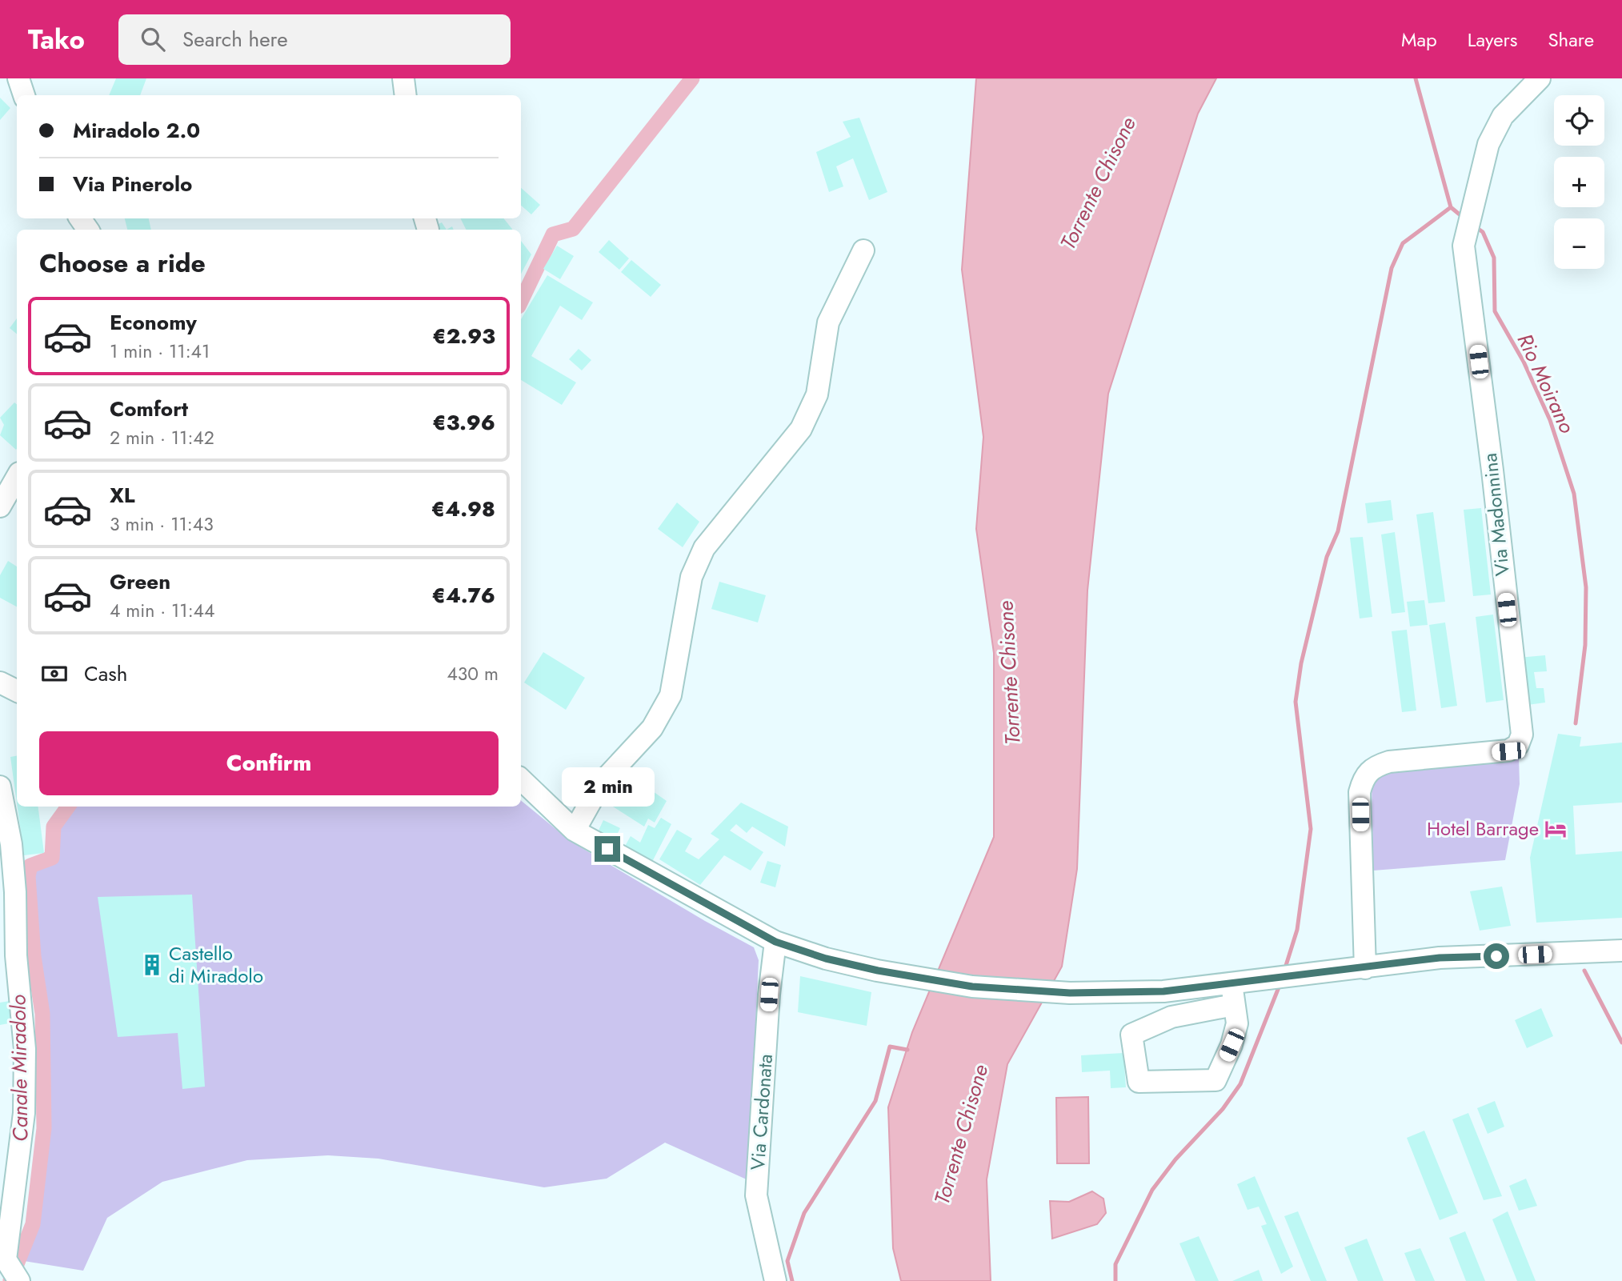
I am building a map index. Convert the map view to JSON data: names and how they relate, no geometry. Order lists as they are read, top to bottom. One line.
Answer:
{"streets":{"street":["Via Madonnina","Via Cardonata"]},"water":["Torrente Chisone","Rio Moirano","Canale Miradolo"],"places":{"hotel":["Hotel Barrage"],"building":["Castello di Miradolo"]},"page":{"header":"Tako","search":"Search here","nav":["Map","Layers","Share"],"map_buttons":["+","−"],"banner":["Miradolo 2.0","Via Pinerolo"],"heading":"Choose a ride","list":[{"name":"Economy","note":"1 min · 11:41","value":"€2.93"},{"name":"Comfort","note":"2 min · 11:42","value":"€3.96"},{"name":"XL","note":"3 min · 11:43","value":"€4.98"},{"name":"Green","note":"4 min · 11:44","value":"€4.76"}],"pay":["Cash","430 m"],"buttons":"Confirm","bubble":"2 min"}}
